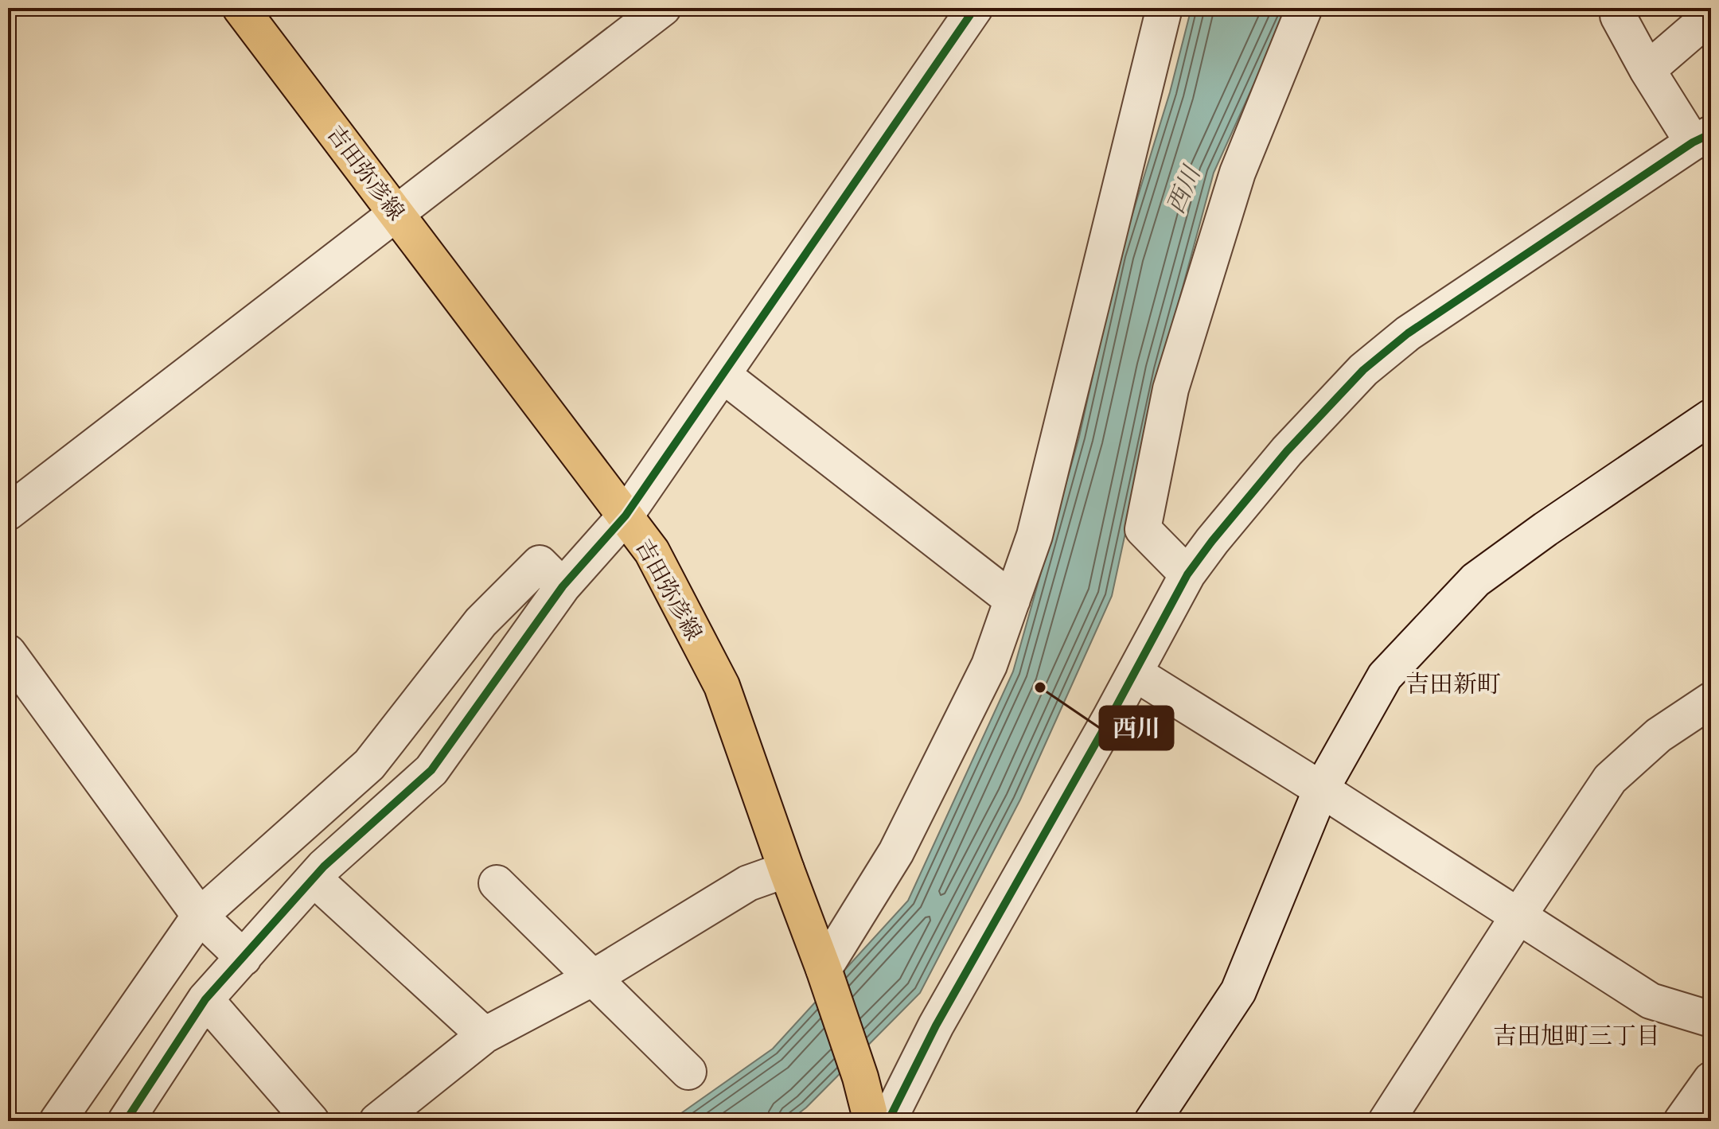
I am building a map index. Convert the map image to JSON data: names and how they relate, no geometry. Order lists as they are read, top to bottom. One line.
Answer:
{"streets":{"main road":["吉田弥彦線"]},"districts":["吉田新町","吉田旭町三丁目"],"water":["西川"],"places":["西川"]}
